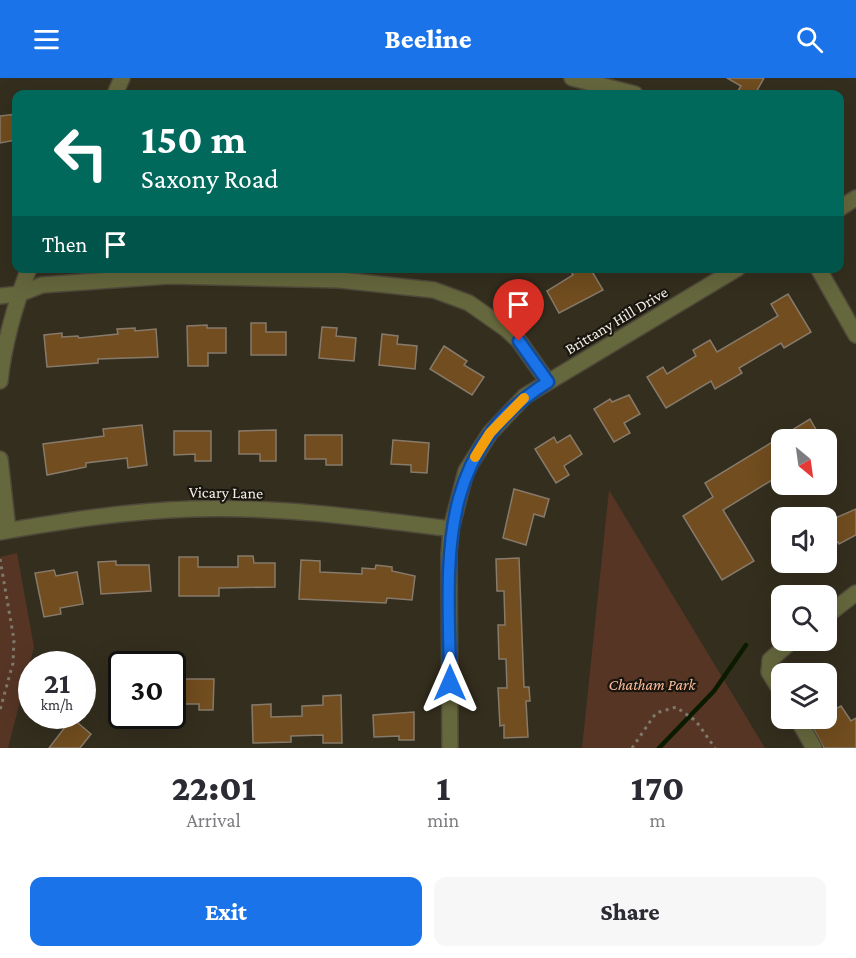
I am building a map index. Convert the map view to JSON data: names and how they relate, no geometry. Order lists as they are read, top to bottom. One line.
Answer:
{"streets":{"street":["Brittany Hill Drive","Vicary Lane"]},"crossings":[["Brittany Hill Drive","Vicary Lane"]],"parks":["Chatham Park"],"north":"bottom right","page":{"header":"Beeline","turn":["150 m","Saxony Road"],"then":"Then","speed":"21 km/h","limit":"30","eta":["22:01","Arrival","1","min","170","m"],"buttons":["Exit","Share"]}}
